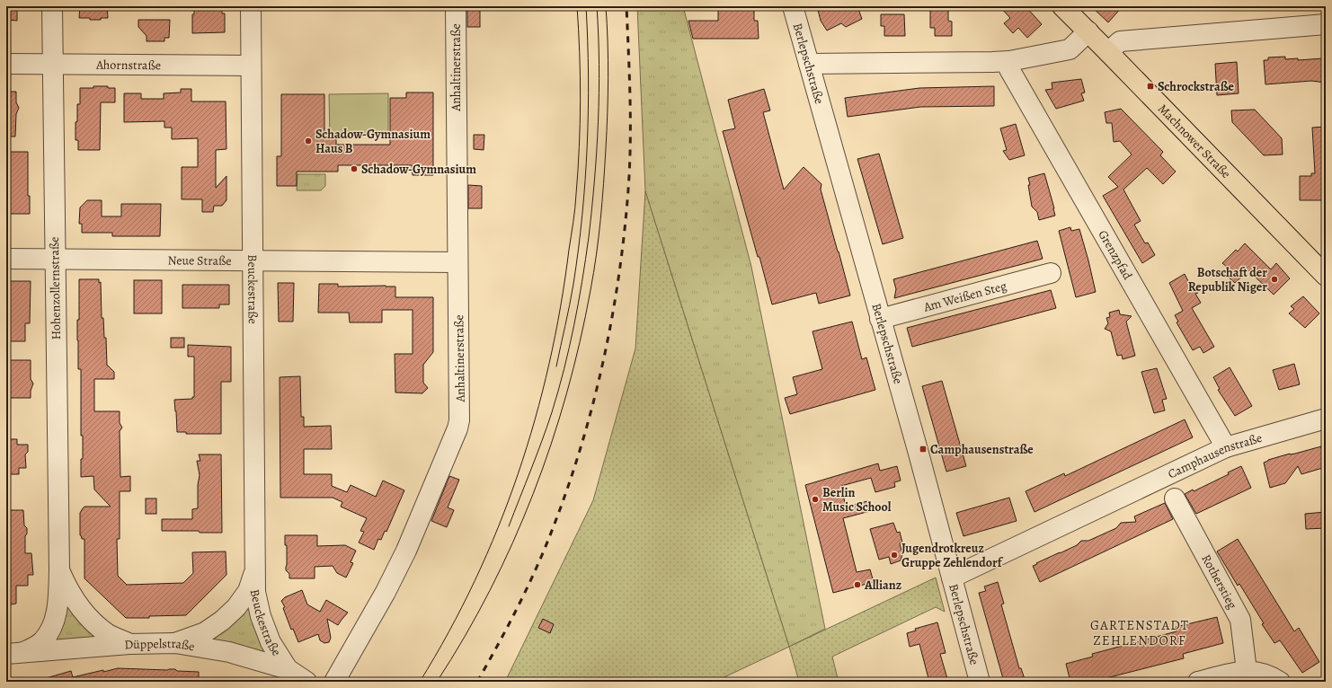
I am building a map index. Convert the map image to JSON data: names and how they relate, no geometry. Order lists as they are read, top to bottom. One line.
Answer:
{"streets":{"main road":["Machnower Straße"],"street":["Berlepschstraße","Ahornstraße","Anhaltinerstraße","Grenzpfad","Neue Straße","Hohenzollernstraße","Beuckestraße","Am Weißen Steg","Camphausenstraße","Rotherstieg","Düppelstraße"]},"crossings":[["Berlepschstraße","Am Weißen Steg"],["Berlepschstraße","Camphausenstraße"],["Ahornstraße","Hohenzollernstraße"],["Ahornstraße","Beuckestraße"],["Anhaltinerstraße","Neue Straße"],["Grenzpfad","Camphausenstraße"],["Neue Straße","Hohenzollernstraße"],["Neue Straße","Beuckestraße"],["Hohenzollernstraße","Düppelstraße"],["Beuckestraße","Düppelstraße"]],"districts":["GARTENSTADT ZEHLENDORF"],"places":{"transit":["Schrockstraße","Camphausenstraße"],"other":["Schadow-Gymnasium Haus B","Schadow-Gymnasium","Botschaft der Republik Niger","Berlin Music School","Jugendrotkreuz Gruppe Zehlendorf","Allianz"]}}
